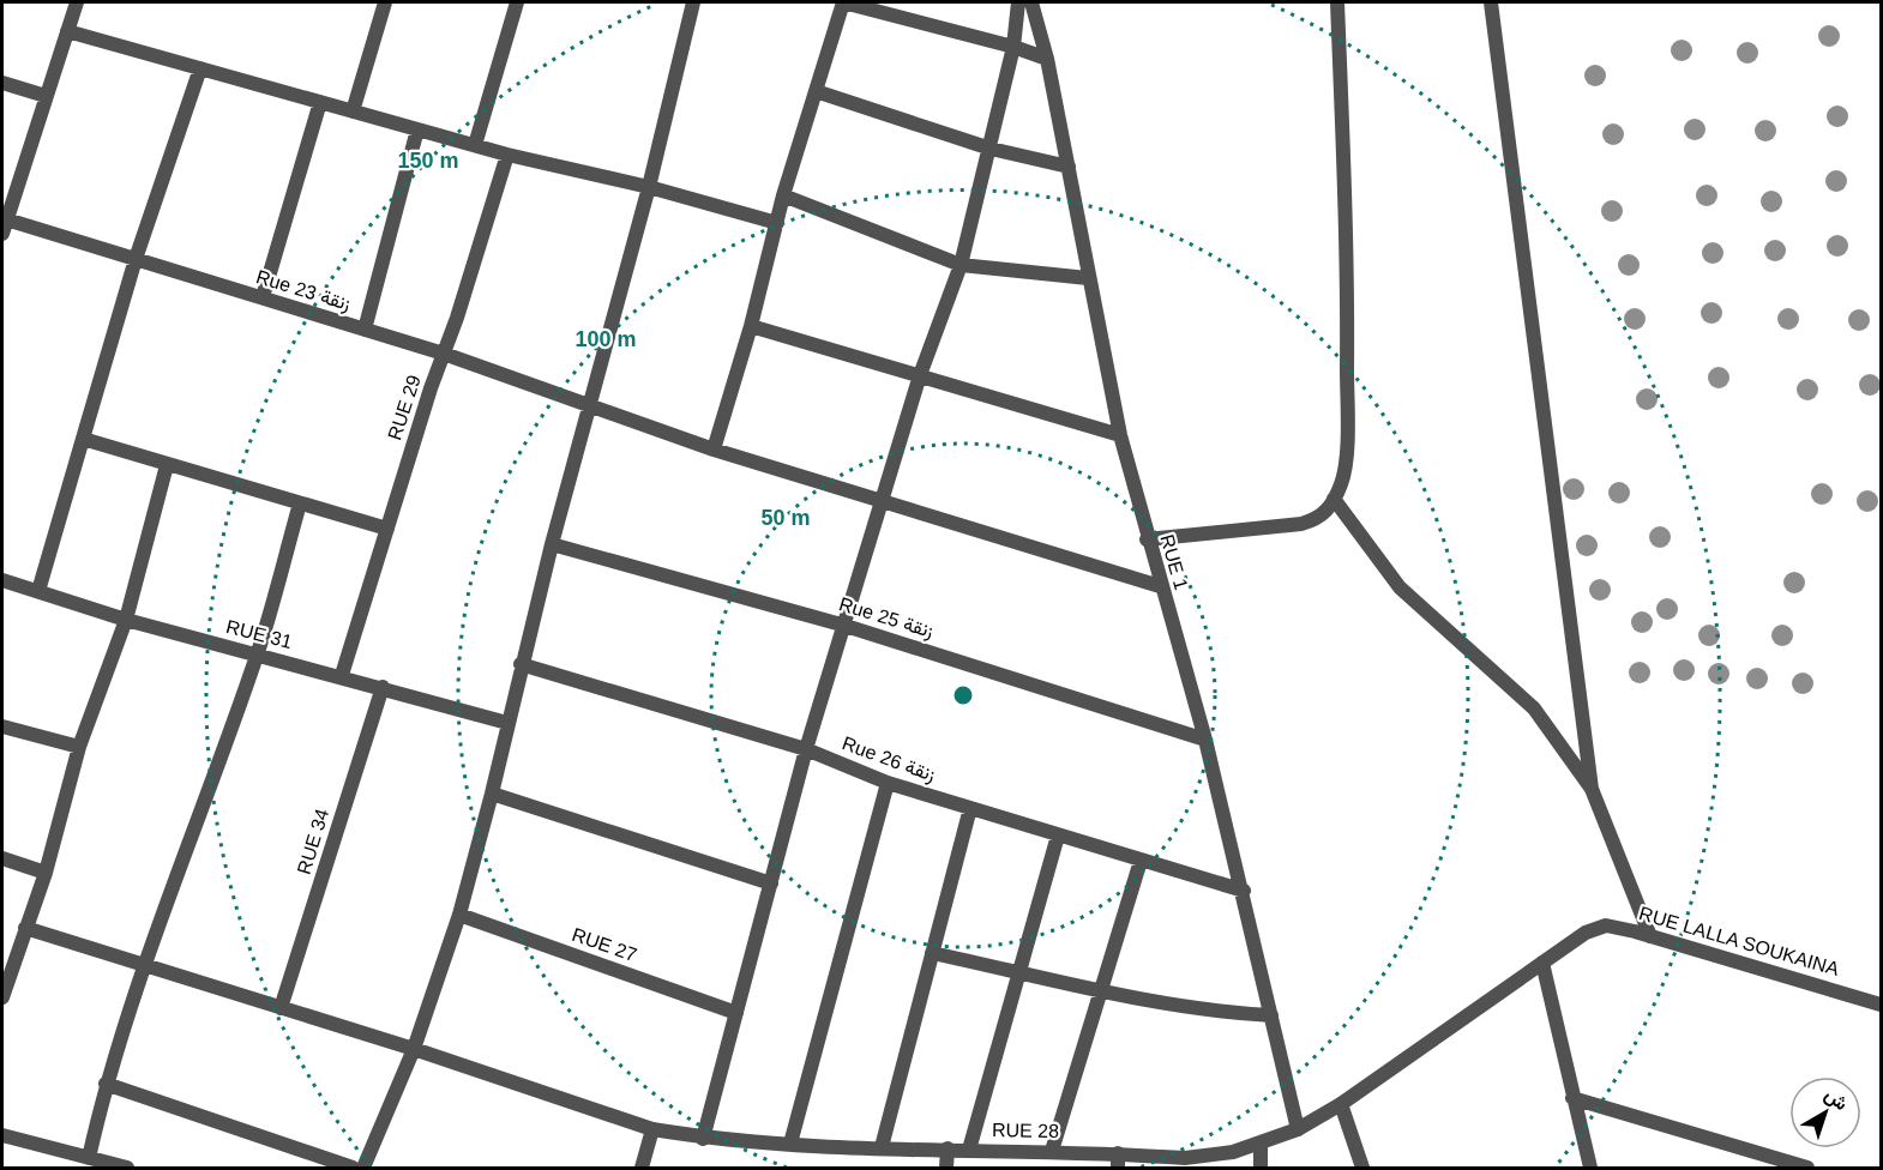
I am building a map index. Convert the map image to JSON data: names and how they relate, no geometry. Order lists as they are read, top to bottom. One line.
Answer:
{"streets":{"street":["Rue 23 زنقة","RUE 29","RUE 1","Rue 25 زنقة","RUE 31","Rue 26 زنقة","RUE 34","RUE LALLA SOUKAINA","RUE 27","RUE 28"]},"crossings":[["Rue 23 زنقة","RUE 29"],["Rue 23 زنقة","RUE 1"],["RUE 29","RUE 31"],["RUE 1","Rue 25 زنقة"],["RUE 1","Rue 26 زنقة"],["RUE 1","RUE 28"],["RUE 31","RUE 34"],["RUE 34","RUE 28"],["RUE LALLA SOUKAINA","RUE 28"]],"north":"top right","rings":["150 m","100 m","50 m"]}
